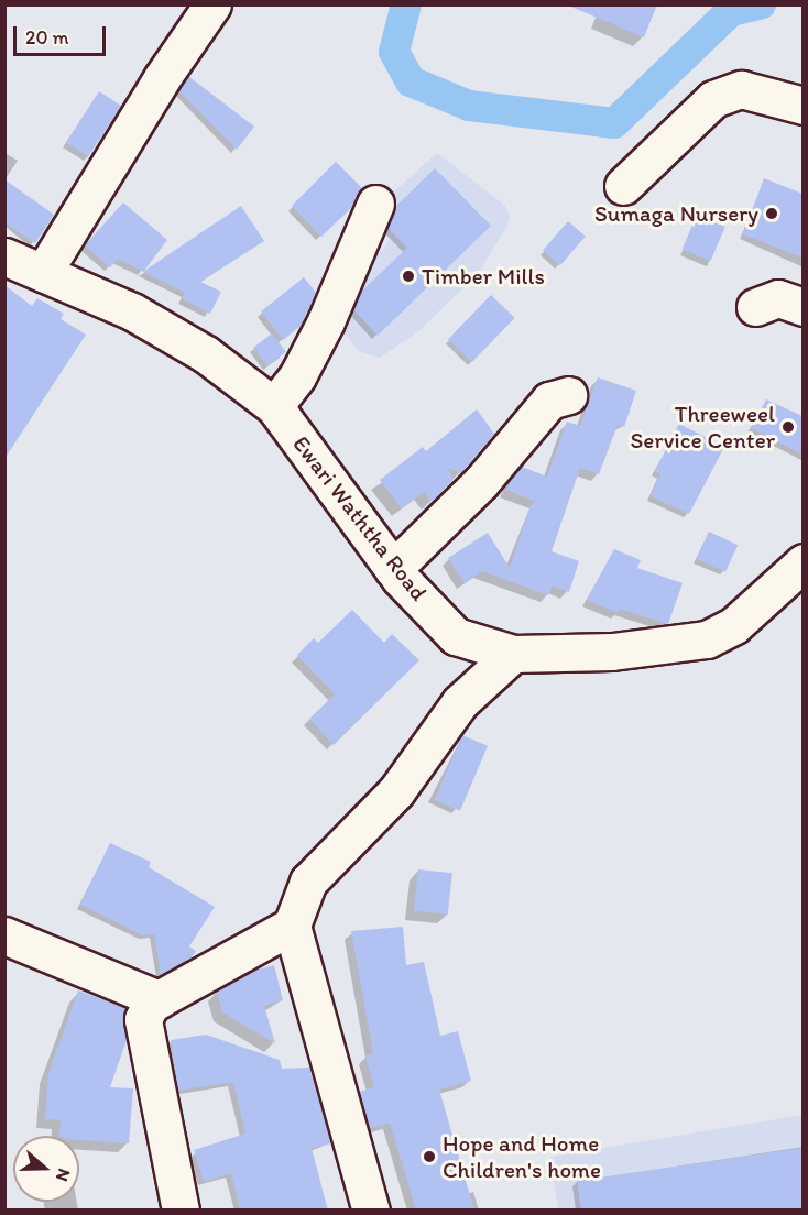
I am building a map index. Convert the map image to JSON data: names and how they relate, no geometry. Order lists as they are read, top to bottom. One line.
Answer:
{"streets":{"street":["Ewari Waththa Road"]},"places":["Sumaga Nursery","Timber Mills","Threeweel Service Center","Hope and Home Children's home"],"scale_bar":"20 m","north":"right"}
